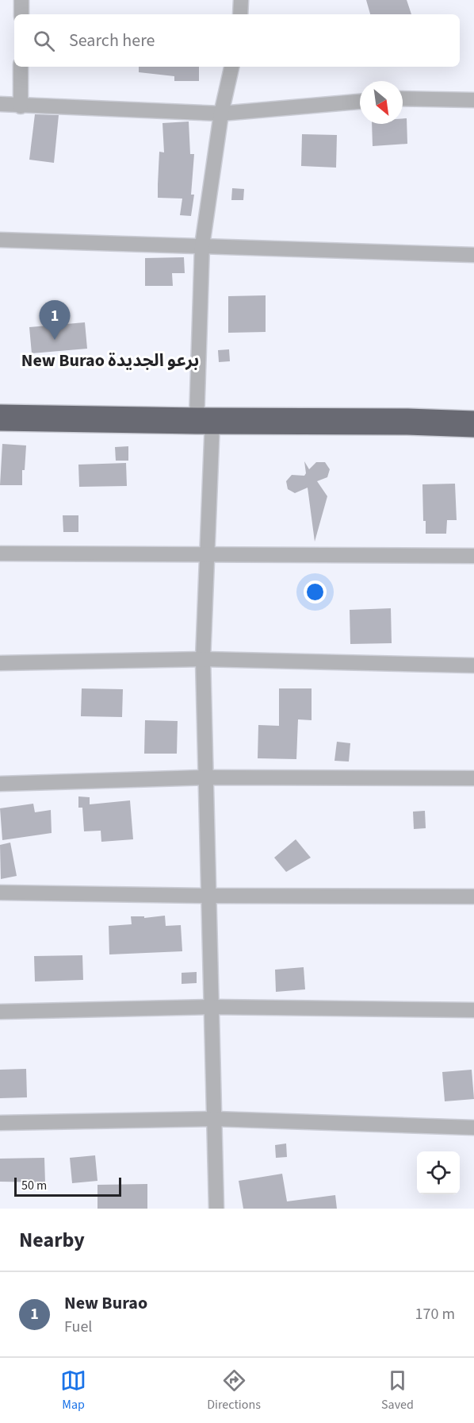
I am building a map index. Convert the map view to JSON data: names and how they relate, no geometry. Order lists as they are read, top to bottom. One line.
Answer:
{"districts":["New Burao برعو الجديدة"],"scale_bar":"50 m","north":"bottom right","page":{"search":"Search here","pins":"1","scale":"50 m","heading":"Nearby","list":[{"mark":"1","name":"New Burao","note":"Fuel","value":"170 m"}],"nav":["Map","Directions","Saved"]}}
